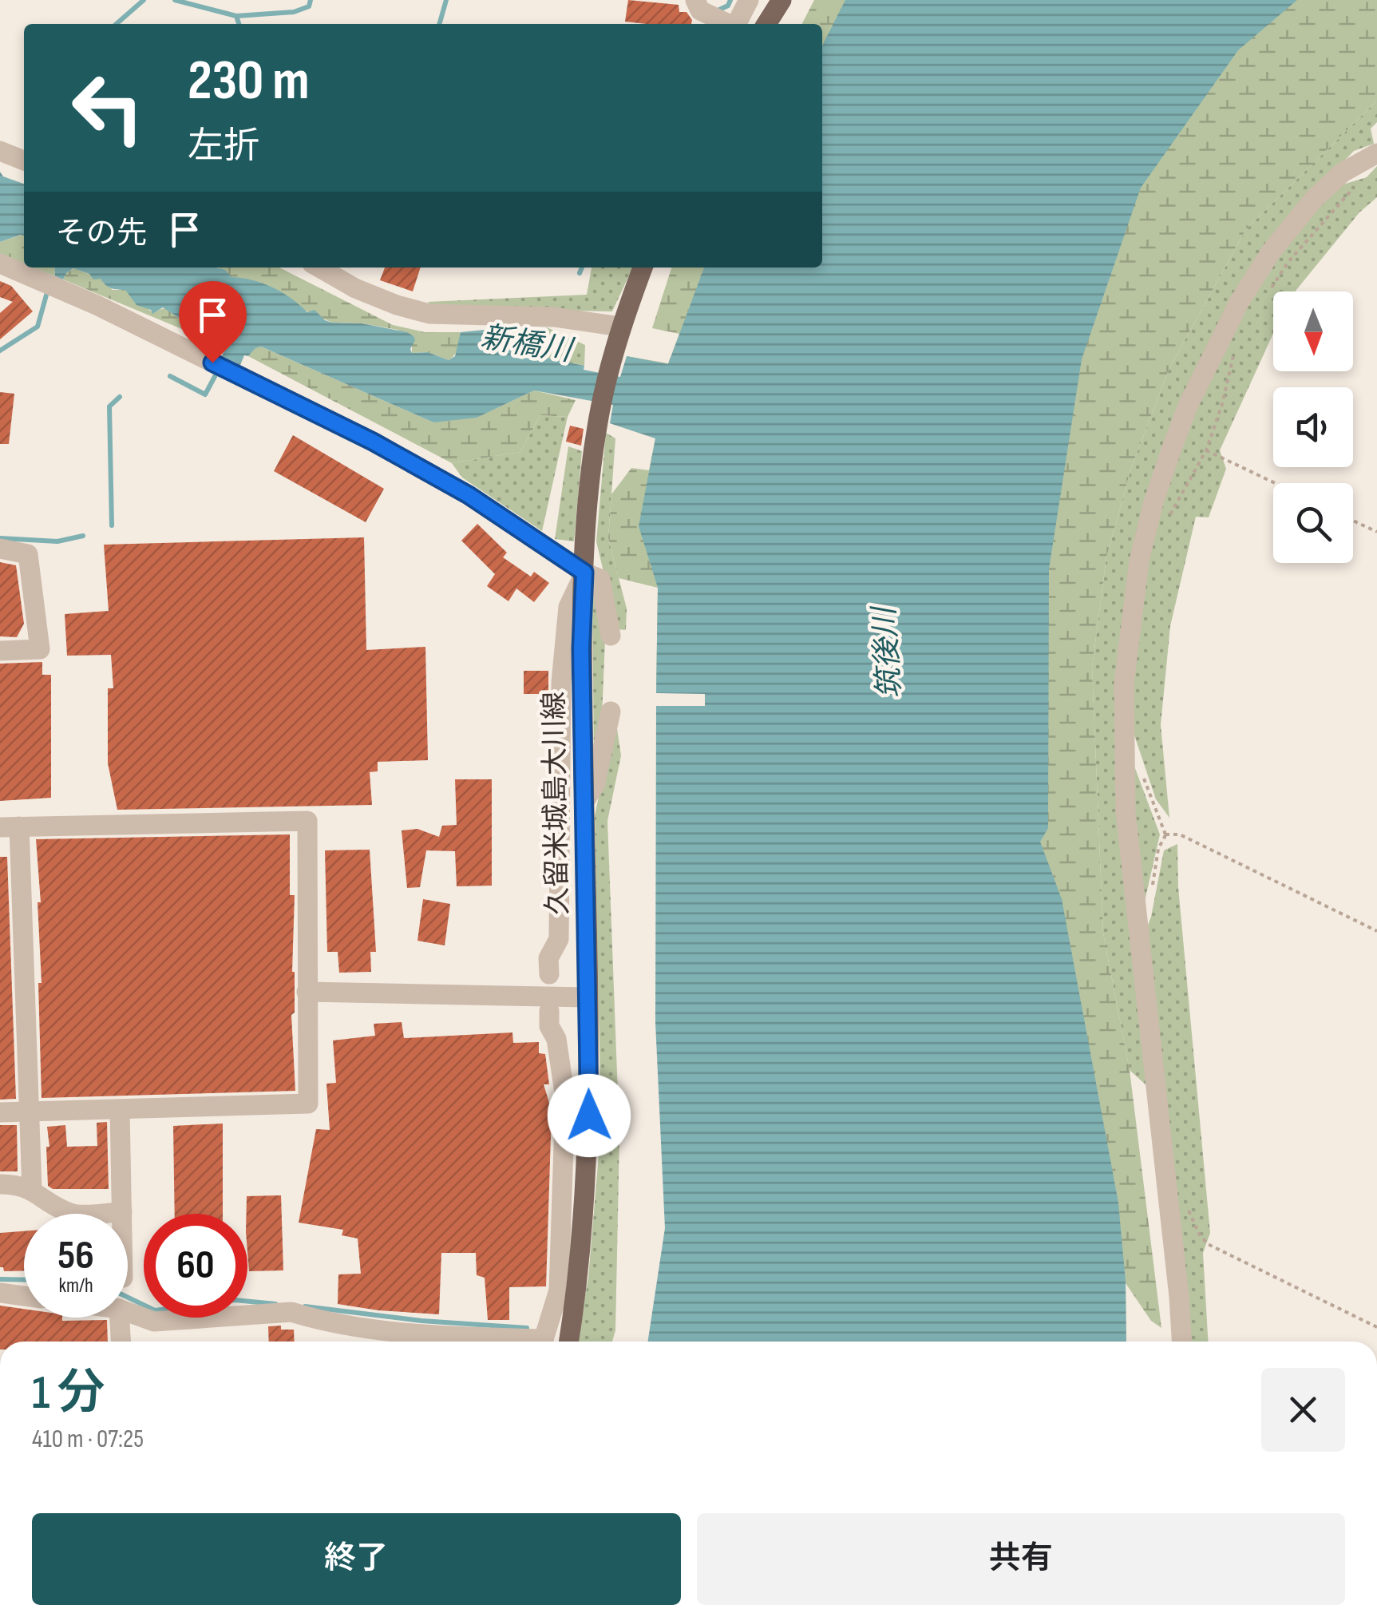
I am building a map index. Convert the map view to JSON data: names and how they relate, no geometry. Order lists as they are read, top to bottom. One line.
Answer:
{"streets":{"main road":["久留米城島大川線"]},"water":["新橋川","筑後川"],"north":"bottom","page":{"turn":["230 m","左折"],"then":"その先","speed":"56 km/h","limit":"60","heading":["1 分","410 m · 07:25"],"buttons":["終了","共有"]}}
